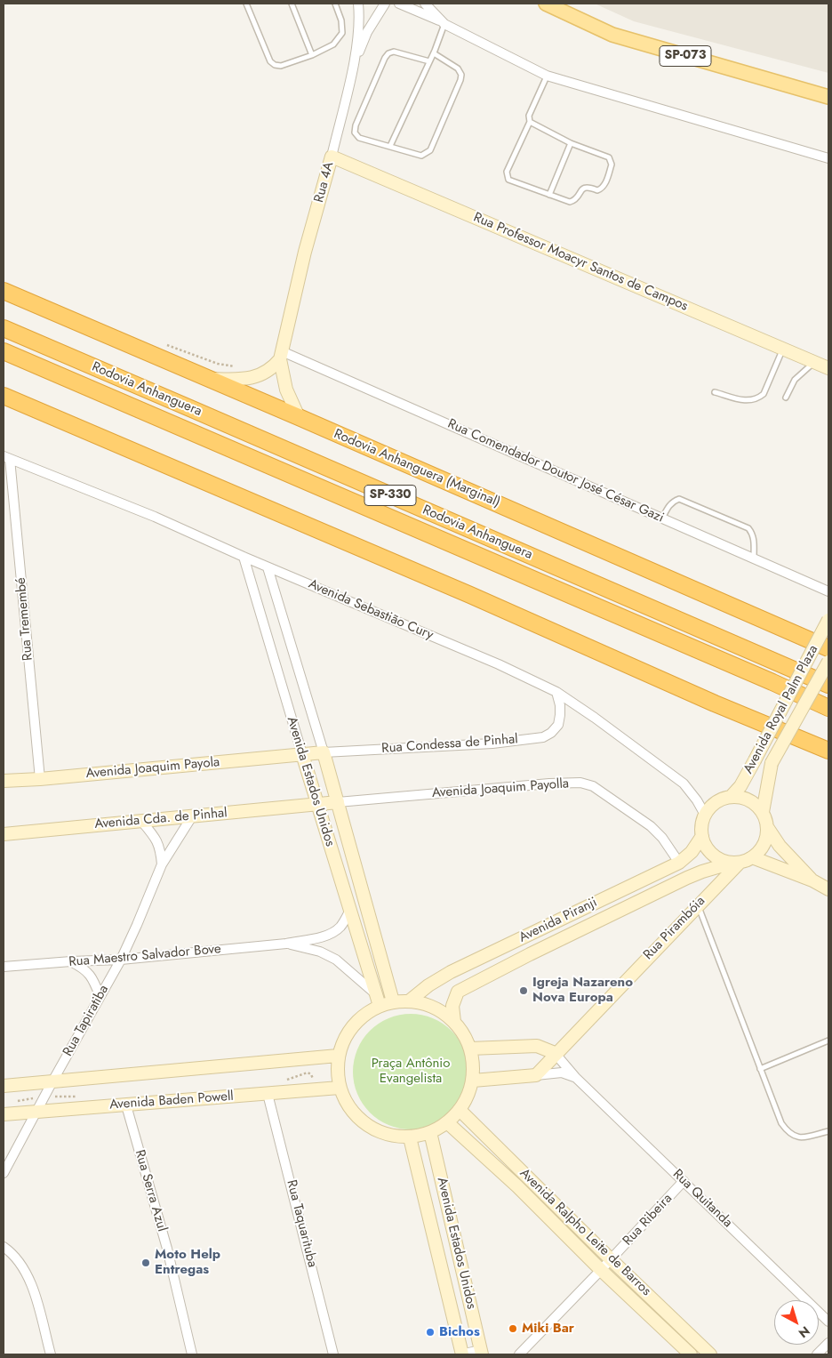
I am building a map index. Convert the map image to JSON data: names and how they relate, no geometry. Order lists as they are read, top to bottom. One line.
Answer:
{"streets":{"highway":["Rodovia Anhanguera","Rodovia Anhanguera (Marginal)","SP-330"],"main road":["SP-073"],"street":["Rua 4A","Rua Professor Moacyr Santos de Campos","Rua Comendador Doutor José César Gazi","Avenida Sebastião Cury","Rua Tremembé","Avenida Royal Palm Plaza","Rua Condessa de Pinhal","Avenida Joaquim Payola","Avenida Estados Unidos","Avenida Joaquim Payolla","Avenida Cda. de Pinhal","Avenida Piranji","Rua Pirambóia","Rua Maestro Salvador Bove","Rua Tapiratiba","Avenida Baden Powell","Rua Serra Azul","Rua Quitanda","Rua Ribeira","Rua Taquarituba","Avenida Ralpho Leite de Barros"]},"crossings":[["Rua 4A","Rua Professor Moacyr Santos de Campos"],["Rua 4A","Rodovia Anhanguera (Marginal)"],["Rua 4A","Rua Comendador Doutor José César Gazi"],["Avenida Sebastião Cury","Rua Tremembé"],["Avenida Sebastião Cury","Avenida Royal Palm Plaza"],["Avenida Sebastião Cury","Rua Condessa de Pinhal"],["Avenida Sebastião Cury","Avenida Estados Unidos"],["Avenida Sebastião Cury","Avenida Piranji"],["Avenida Sebastião Cury","Rua Pirambóia"],["Rua Tremembé","Avenida Joaquim Payola"],["Avenida Royal Palm Plaza","Avenida Piranji"],["Avenida Royal Palm Plaza","Rua Pirambóia"],["Rua Condessa de Pinhal","Avenida Joaquim Payola"],["Rua Condessa de Pinhal","Avenida Estados Unidos"],["Avenida Joaquim Payola","Avenida Estados Unidos"],["Avenida Estados Unidos","Avenida Joaquim Payolla"],["Avenida Estados Unidos","Avenida Cda. de Pinhal"],["Avenida Estados Unidos","Avenida Piranji"],["Avenida Estados Unidos","Rua Maestro Salvador Bove"],["Avenida Estados Unidos","Avenida Baden Powell"],["Avenida Estados Unidos","Avenida Ralpho Leite de Barros"],["Avenida Joaquim Payolla","Avenida Cda. de Pinhal"],["Avenida Joaquim Payolla","Avenida Piranji"],["Avenida Cda. de Pinhal","Rua Tapiratiba"],["Avenida Piranji","Rua Pirambóia"],["Avenida Piranji","Rua Maestro Salvador Bove"],["Avenida Piranji","Avenida Baden Powell"],["Avenida Piranji","Avenida Ralpho Leite de Barros"],["Rua Pirambóia","Rua Quitanda"],["Rua Maestro Salvador Bove","Rua Tapiratiba"],["Rua Maestro Salvador Bove","Avenida Baden Powell"],["Rua Maestro Salvador Bove","Avenida Ralpho Leite de Barros"],["Rua Tapiratiba","Avenida Baden Powell"],["Avenida Baden Powell","Rua Serra Azul"],["Avenida Baden Powell","Rua Taquarituba"],["Avenida Baden Powell","Avenida Ralpho Leite de Barros"],["Rua Quitanda","Rua Ribeira"],["Rua Ribeira","Avenida Ralpho Leite de Barros"]],"parks":["Praça Antônio Evangelista"],"places":["Igreja Nazareno Nova Europa","Moto Help Entregas","Miki Bar","Bichos"],"north":"bottom right"}
